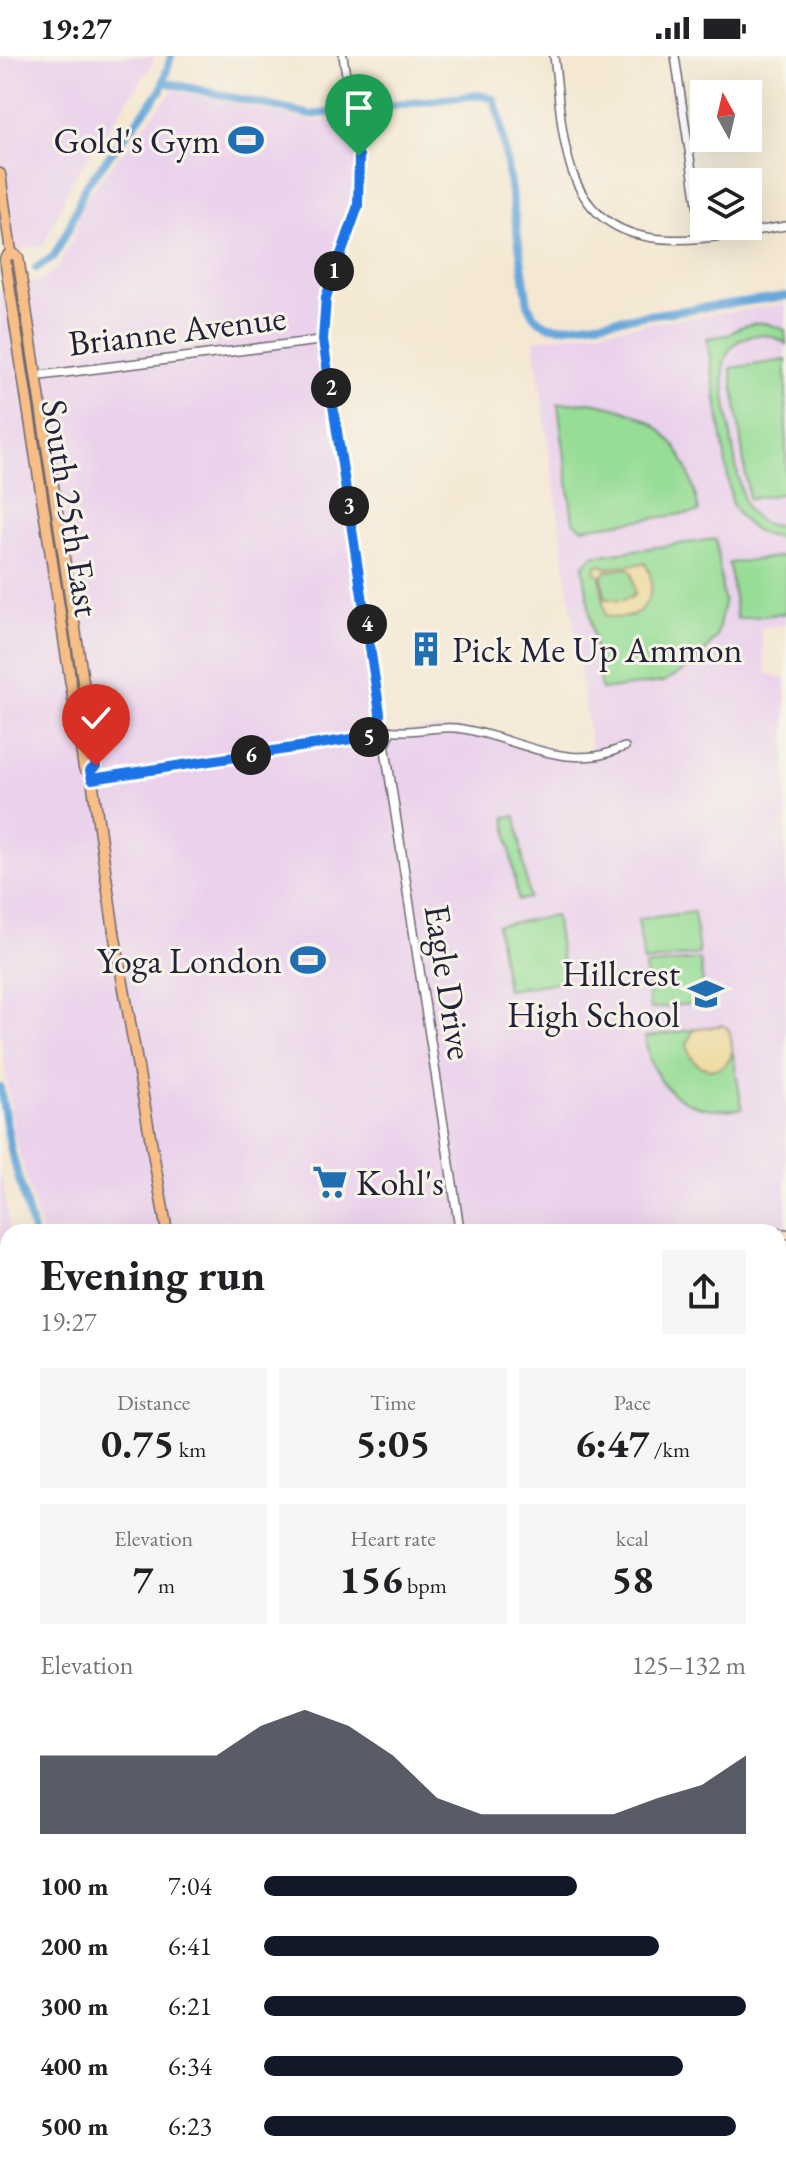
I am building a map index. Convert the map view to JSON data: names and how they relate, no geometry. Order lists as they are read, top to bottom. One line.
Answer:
{"streets":{"main road":["South 25th East"],"street":["Brianne Avenue","Eagle Drive"]},"crossings":[["Brianne Avenue","South 25th East"],["Brianne Avenue","Eagle Drive"]],"places":{"sports":["Gold's Gym","Yoga London"],"building":["Pick Me Up Ammon"],"school or university":["Hillcrest High School"],"supermarket":["Kohl's"]},"north":"top","page":{"status":"19:27","pins":["1","2","3","4","5","6"],"heading":["Evening run","19:27"],"stats":[["Distance","0.75 km"],["Time","5:05"],["Pace","6:47 /km"],["Elevation","7 m"],["Heart rate","156 bpm"],["kcal","58"]],"chart":["Elevation","125–132 m"],"list":[{"name":"100 m","note":"7:04"},{"name":"200 m","note":"6:41"},{"name":"300 m","note":"6:21"},{"name":"400 m","note":"6:34"},{"name":"500 m","note":"6:23"}]}}
